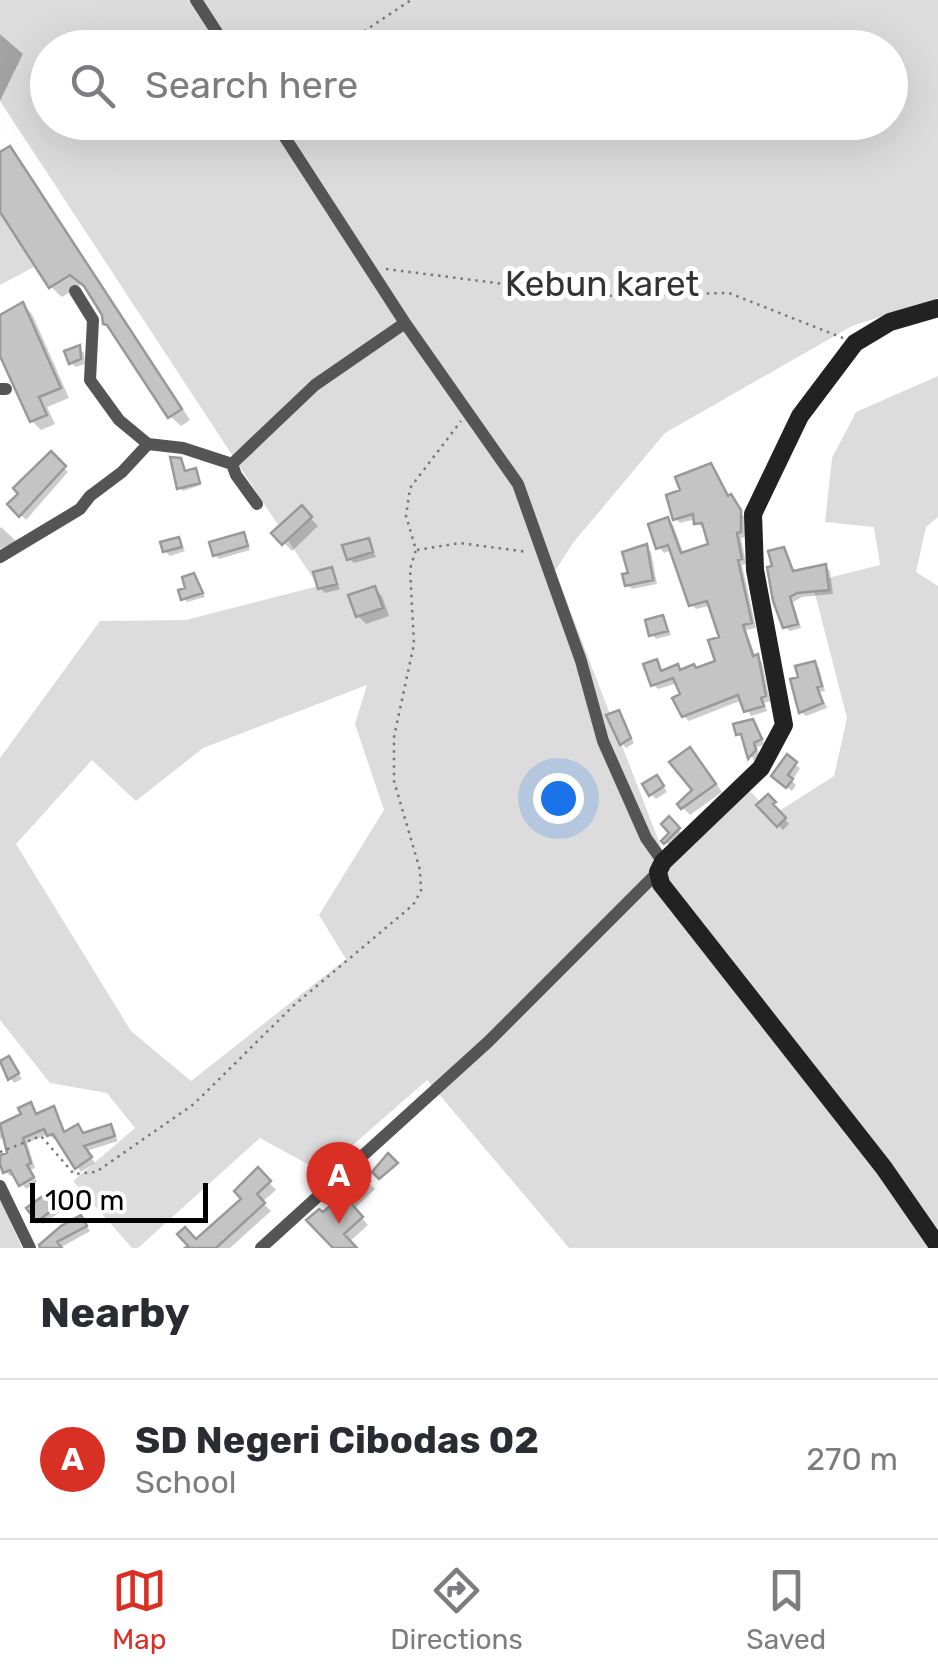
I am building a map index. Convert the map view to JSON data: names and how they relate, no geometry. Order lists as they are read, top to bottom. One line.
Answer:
{"parks":["Kebun karet"],"scale_bar":"100 m","page":{"search":"Search here","pins":"A","scale":"100 m","heading":"Nearby","list":[{"mark":"A","name":"SD Negeri Cibodas 02","note":"School","value":"270 m"}],"nav":["Map","Directions","Saved"]}}
